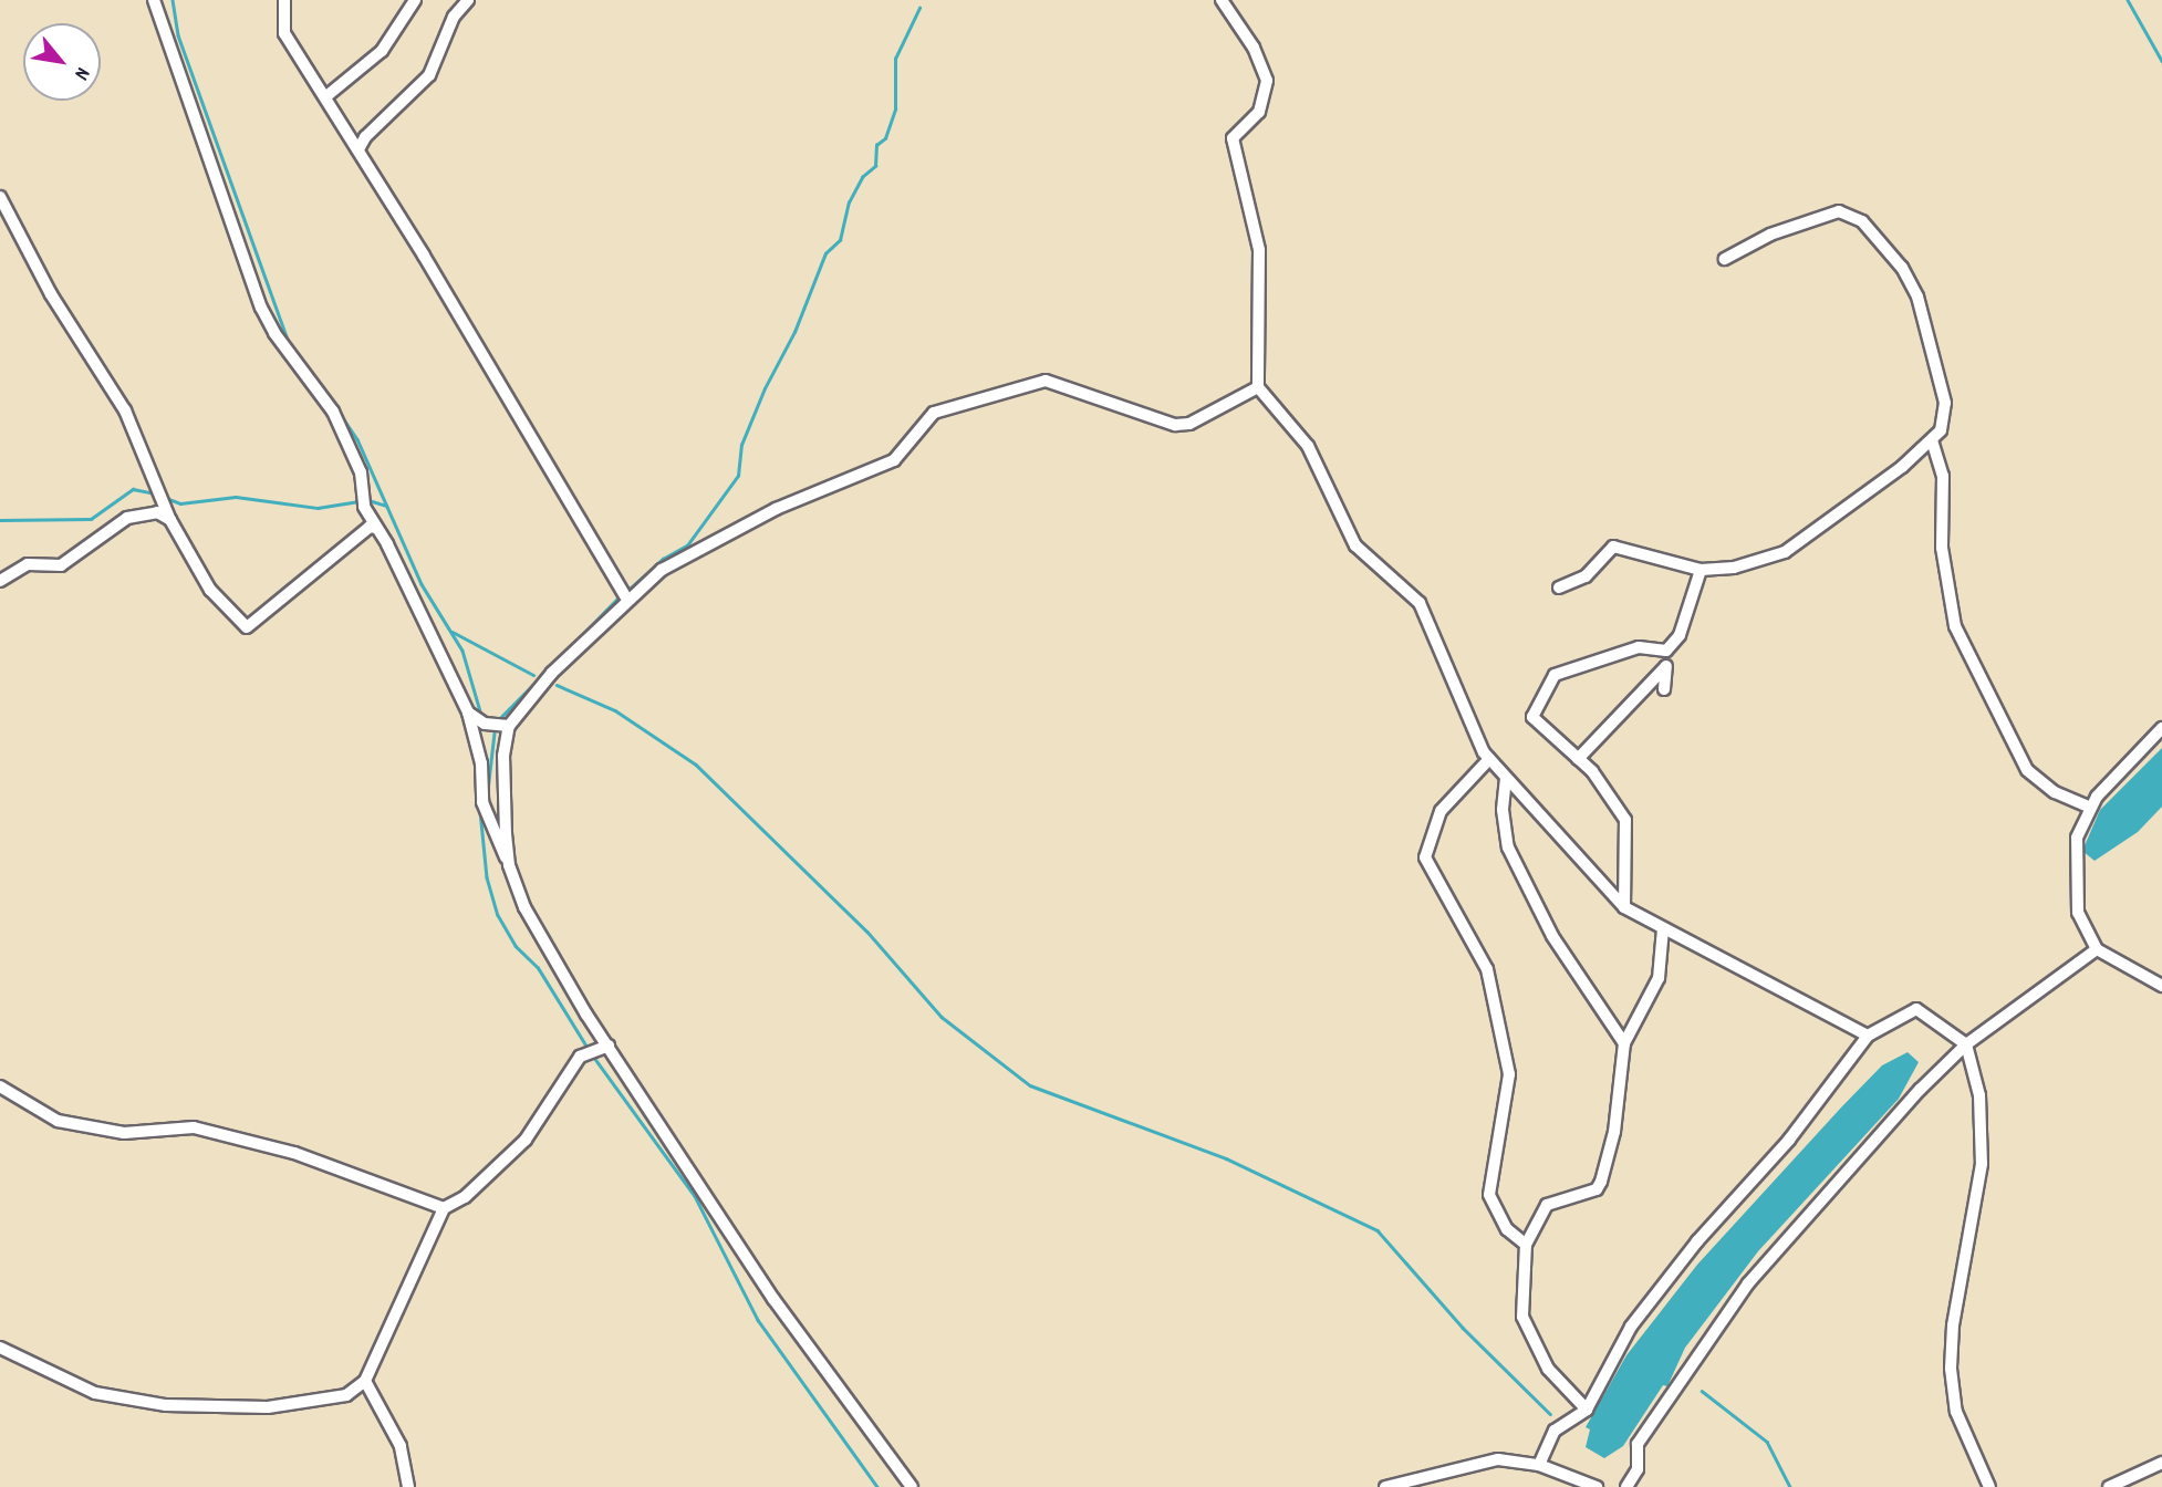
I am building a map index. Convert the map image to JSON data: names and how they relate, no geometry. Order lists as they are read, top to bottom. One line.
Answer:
{"north":"bottom right"}
